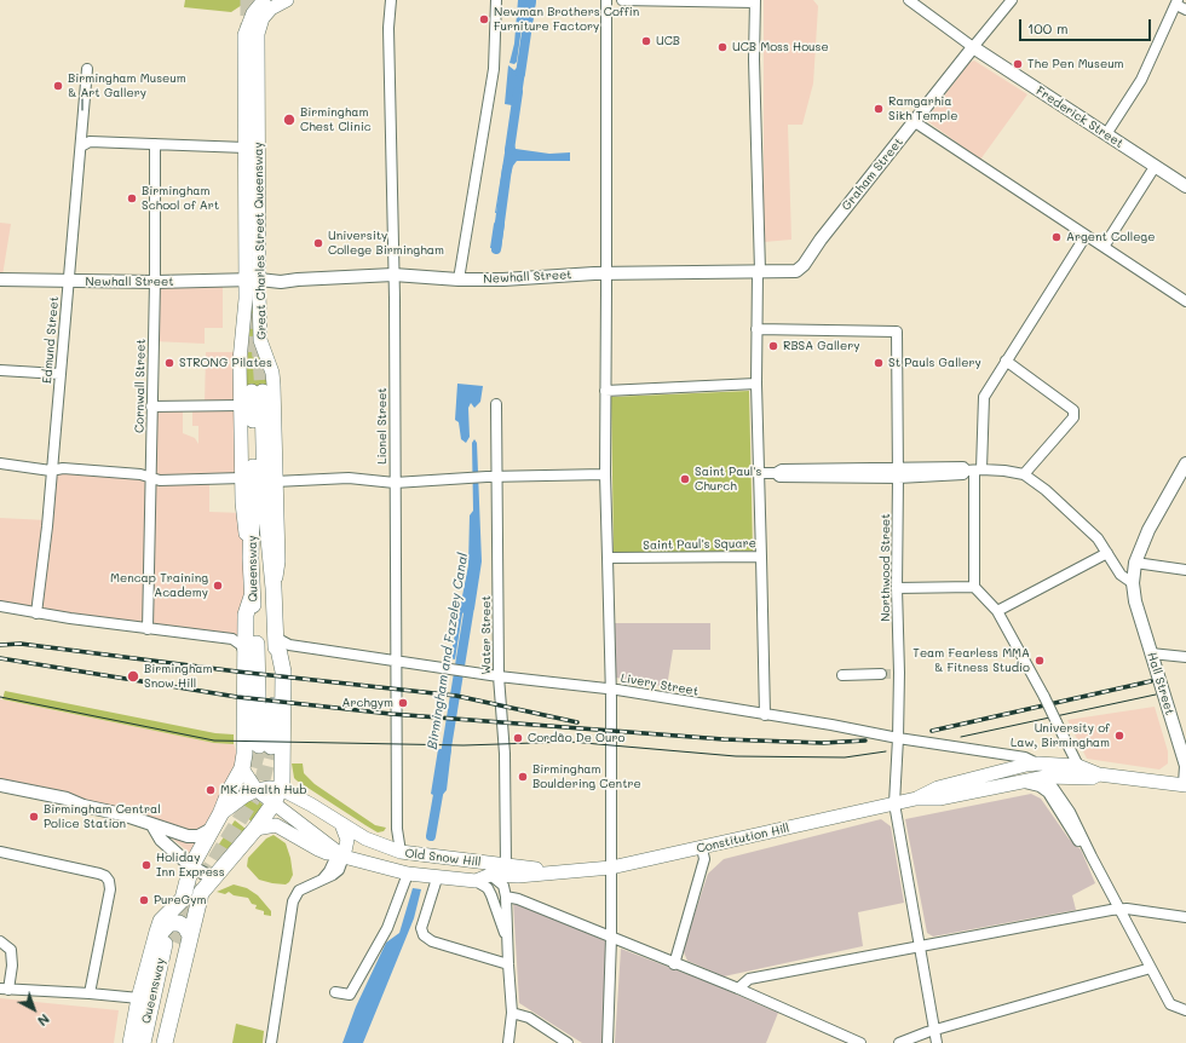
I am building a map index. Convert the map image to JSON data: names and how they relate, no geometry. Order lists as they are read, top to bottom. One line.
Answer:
{"streets":{"highway":["Great Charles Street Queensway","Queensway"],"main road":["Constitution Hill","Old Snow Hill"],"street":["Frederick Street","Graham Street","Newhall Street","Edmund Street","Cornwall Street","Lionel Street","Saint Paul's Square","Northwood Street","Water Street","Hall Street","Livery Street"]},"crossings":[["Frederick Street","Graham Street"],["Graham Street","Newhall Street"],["Graham Street","Saint Paul's Square"],["Great Charles Street Queensway","Newhall Street"],["Great Charles Street Queensway","Queensway"],["Great Charles Street Queensway","Livery Street"],["Newhall Street","Edmund Street"],["Newhall Street","Cornwall Street"],["Newhall Street","Lionel Street"],["Newhall Street","Saint Paul's Square"],["Lionel Street","Livery Street"],["Lionel Street","Old Snow Hill"],["Saint Paul's Square","Northwood Street"],["Northwood Street","Livery Street"],["Northwood Street","Constitution Hill"],["Queensway","Livery Street"],["Water Street","Livery Street"],["Water Street","Constitution Hill"],["Water Street","Old Snow Hill"],["Livery Street","Constitution Hill"],["Constitution Hill","Old Snow Hill"]],"water":["Birmingham and Fazeley Canal"],"places":["Newman Brothers Coffin Furniture Factory","UCB","UCB Moss House","The Pen Museum","Birmingham Museum & Art Gallery","Ramgarhia Sikh Temple","Birmingham Chest Clinic","Birmingham School of Art","Argent College","University College Birmingham","RBSA Gallery","STRONG Pilates","St Pauls Gallery","Saint Paul's Church","Mencap Training Academy","Team Fearless MMA & Fitness Studio","Birmingham Snow Hill","Archgym","University of Law, Birmingham","Cordão De Ouro","Birmingham Bouldering Centre","MK Health Hub","Birmingham Central Police Station","Holiday Inn Express","PureGym"],"scale_bar":"100 m","north":"bottom right"}
